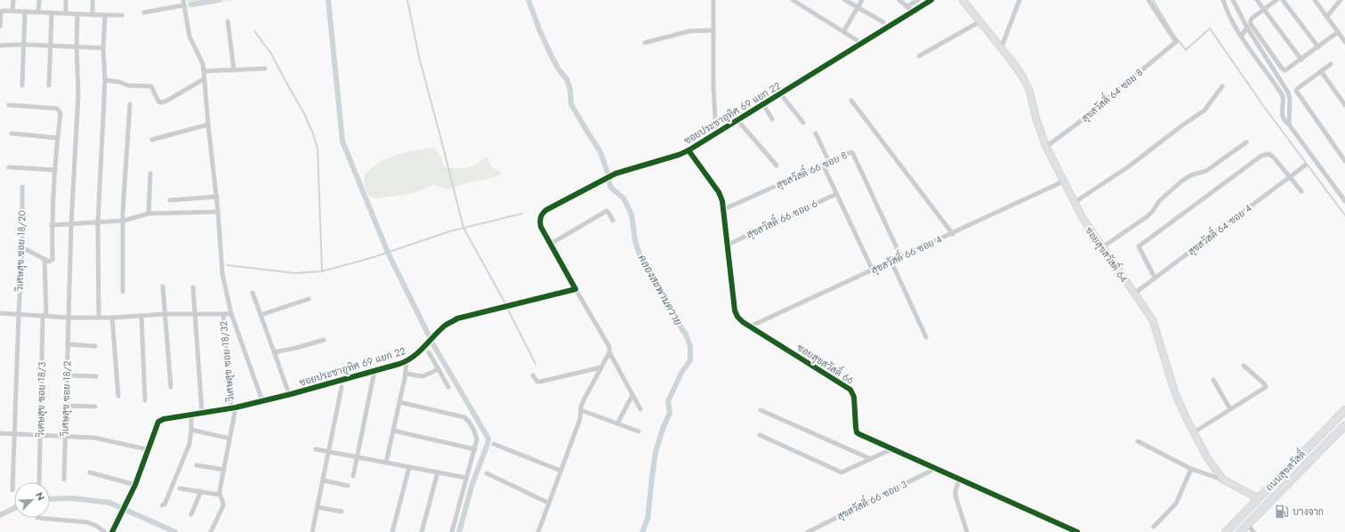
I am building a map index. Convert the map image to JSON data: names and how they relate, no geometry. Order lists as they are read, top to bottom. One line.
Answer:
{"streets":{"main road":["ถนนสุขสวัสดิ์"],"street":["สุขสวัสดิ์ 64 ซอย 8","ซอยประชาอุทิศ 69 แยก 22","สุขสวัสดิ์ 66 ซอย 8","สุขสวัสดิ์ 66 ซอย 6","สุขสวัสดิ์ 64 ซอย 4","วิเศษสุข ซอย 18/20","สุขสวัสดิ์ 66 ซอย 4","ซอยสุขสวัสดิ์ 64","วิเศษสุข ซอย 18/32","ซอยสุขสวัสดิ์ 66","วิเศษสุข ซอย 18/2","วิเศษสุข ซอย 18/3","สุขสวัสดิ์ 66 ซอย 3"]},"crossings":[["สุขสวัสดิ์ 64 ซอย 8","ซอยสุขสวัสดิ์ 64"],["ซอยประชาอุทิศ 69 แยก 22","วิเศษสุข ซอย 18/32"],["ซอยประชาอุทิศ 69 แยก 22","ซอยสุขสวัสดิ์ 66"],["สุขสวัสดิ์ 66 ซอย 8","สุขสวัสดิ์ 66 ซอย 4"],["สุขสวัสดิ์ 66 ซอย 8","ซอยสุขสวัสดิ์ 66"],["สุขสวัสดิ์ 66 ซอย 6","ซอยสุขสวัสดิ์ 66"],["สุขสวัสดิ์ 64 ซอย 4","ซอยสุขสวัสดิ์ 64"],["สุขสวัสดิ์ 66 ซอย 4","ซอยสุขสวัสดิ์ 64"],["สุขสวัสดิ์ 66 ซอย 4","ซอยสุขสวัสดิ์ 66"],["ซอยสุขสวัสดิ์ 64","ถนนสุขสวัสดิ์"],["ซอยสุขสวัสดิ์ 66","สุขสวัสดิ์ 66 ซอย 3"]],"water":["คลองสะพานควาย"],"places":{"fuel station":["บางจาก"]},"north":"top right"}
